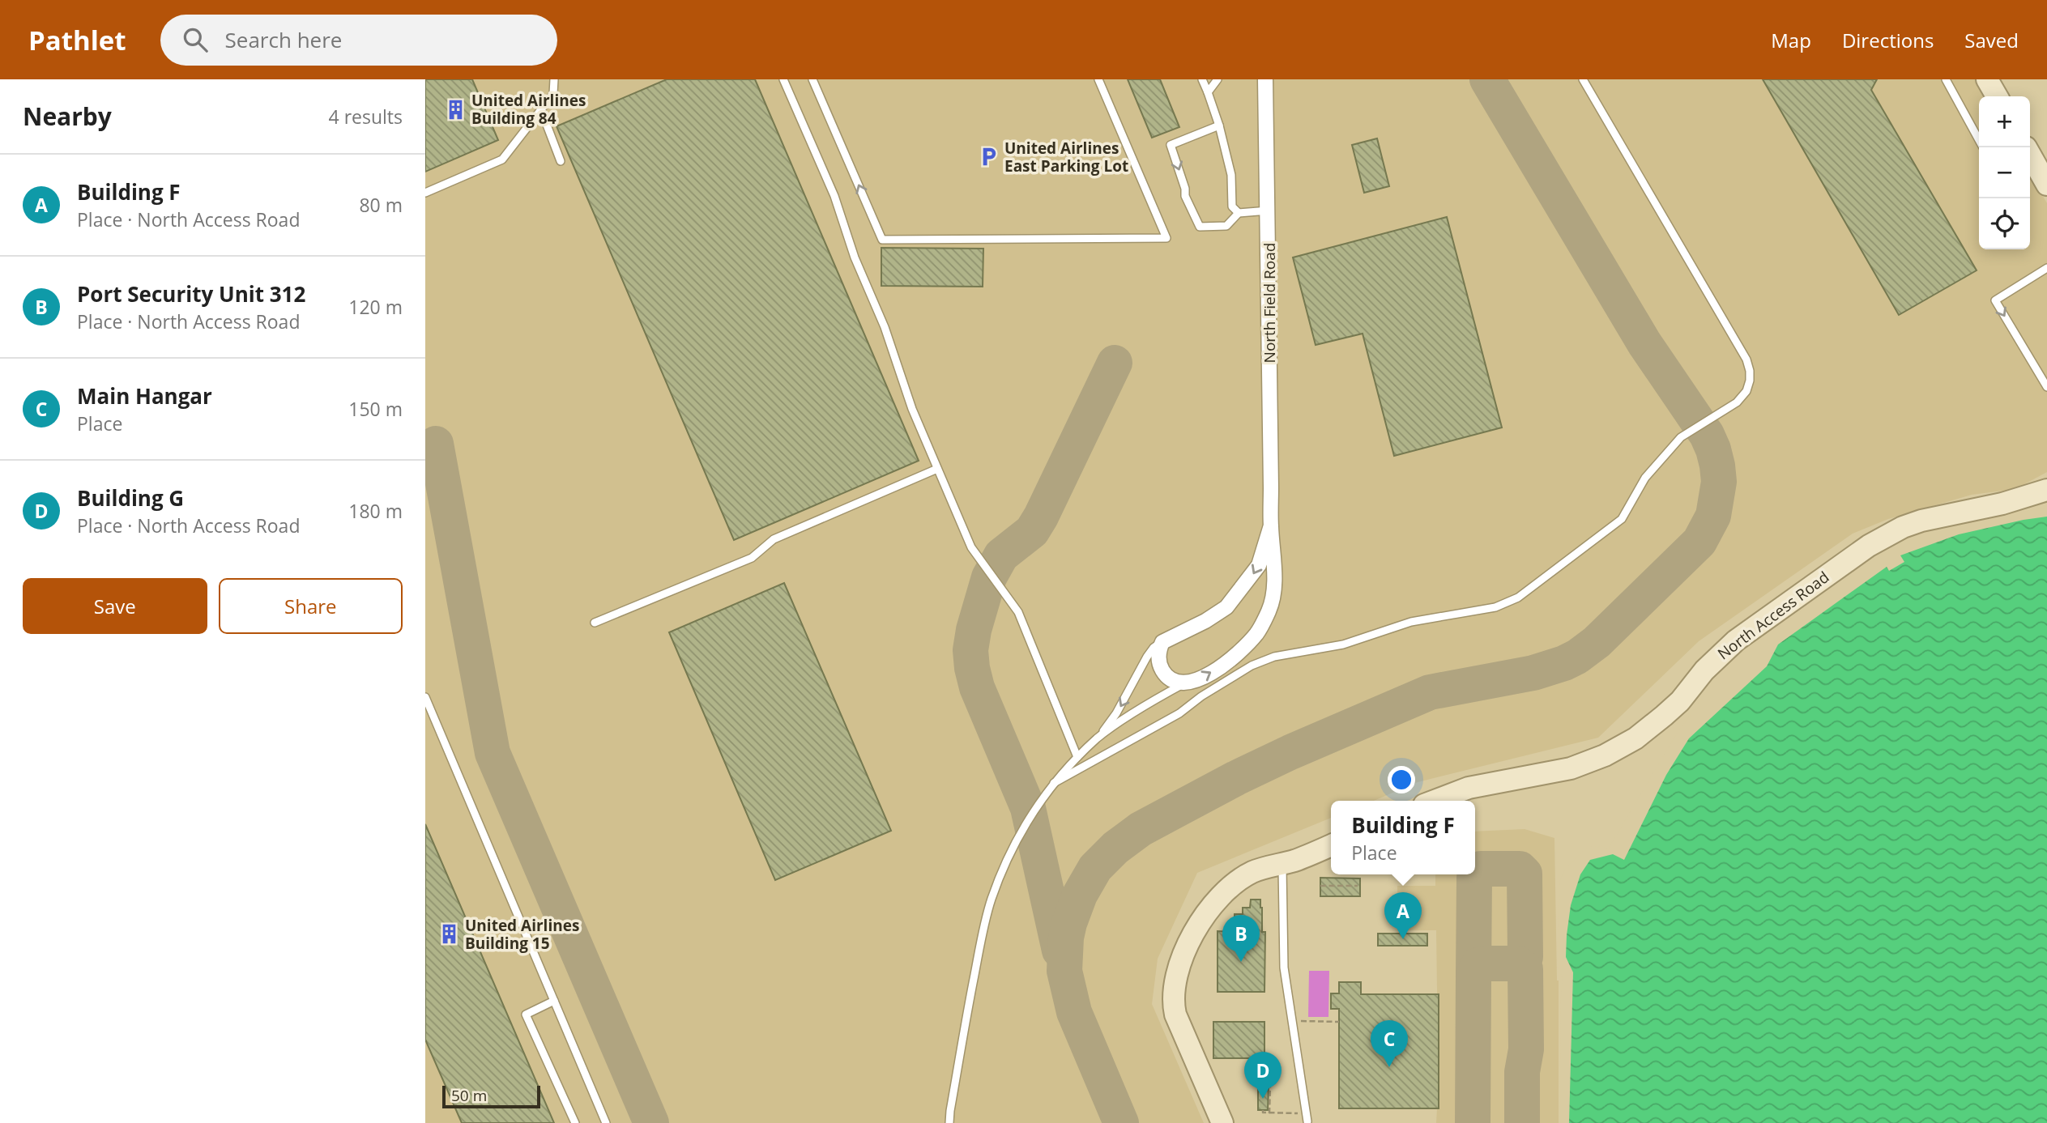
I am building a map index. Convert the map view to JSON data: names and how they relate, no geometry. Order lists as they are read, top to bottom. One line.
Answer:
{"streets":{"street":["North Field Road","North Access Road"]},"places":{"building":["United Airlines Building 84","United Airlines Building 15"],"parking":["United Airlines East Parking Lot"]},"scale_bar":"50 m","page":{"header":"Pathlet","search":"Search here","nav":["Map","Directions","Saved"],"heading":["Nearby","4 results"],"map_buttons":["+","−"],"list":[{"mark":"A","name":"Building F","note":"Place · North Access Road","value":"80 m"},{"mark":"B","name":"Port Security Unit 312","note":"Place · North Access Road","value":"120 m"},{"mark":"C","name":"Main Hangar","note":"Place","value":"150 m"},{"mark":"D","name":"Building G","note":"Place · North Access Road","value":"180 m"}],"buttons":["Save","Share"],"popup":["Building F","Place"],"pins":["A","B","C","D"],"scale":"50 m"}}
